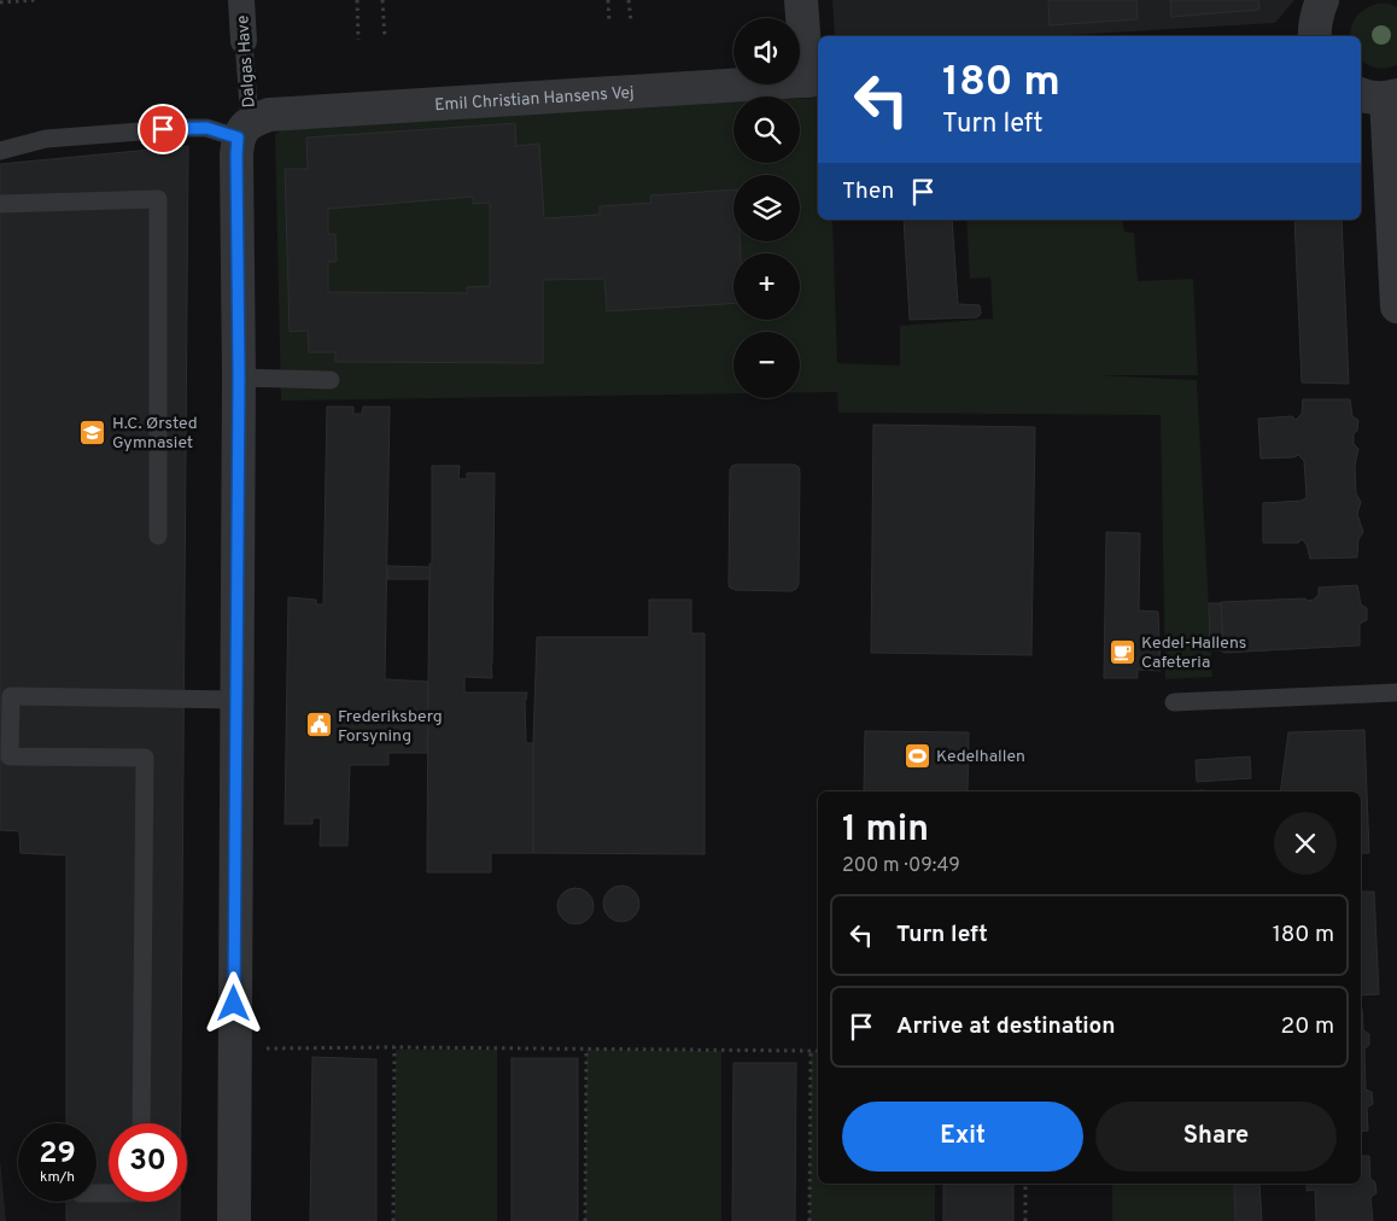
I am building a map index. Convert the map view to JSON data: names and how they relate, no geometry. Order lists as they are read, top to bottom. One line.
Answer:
{"streets":{"street":["Dalgas Have","Emil Christian Hansens Vej"]},"crossings":[["Dalgas Have","Emil Christian Hansens Vej"]],"places":{"school or university":["H.C. Ørsted Gymnasiet"],"cafe":["Kedel-Hallens Cafeteria"],"public building":["Frederiksberg Forsyning"],"sports":["Kedelhallen"]},"page":{"map_buttons":["+","−"],"turn":["180 m","Turn left"],"then":"Then","heading":["1 min","200 m · 09:49"],"list":[{"name":"Turn left","value":"180 m"},{"name":"Arrive at destination","value":"20 m"}],"buttons":["Exit","Share"],"speed":"29 km/h","limit":"30"}}
